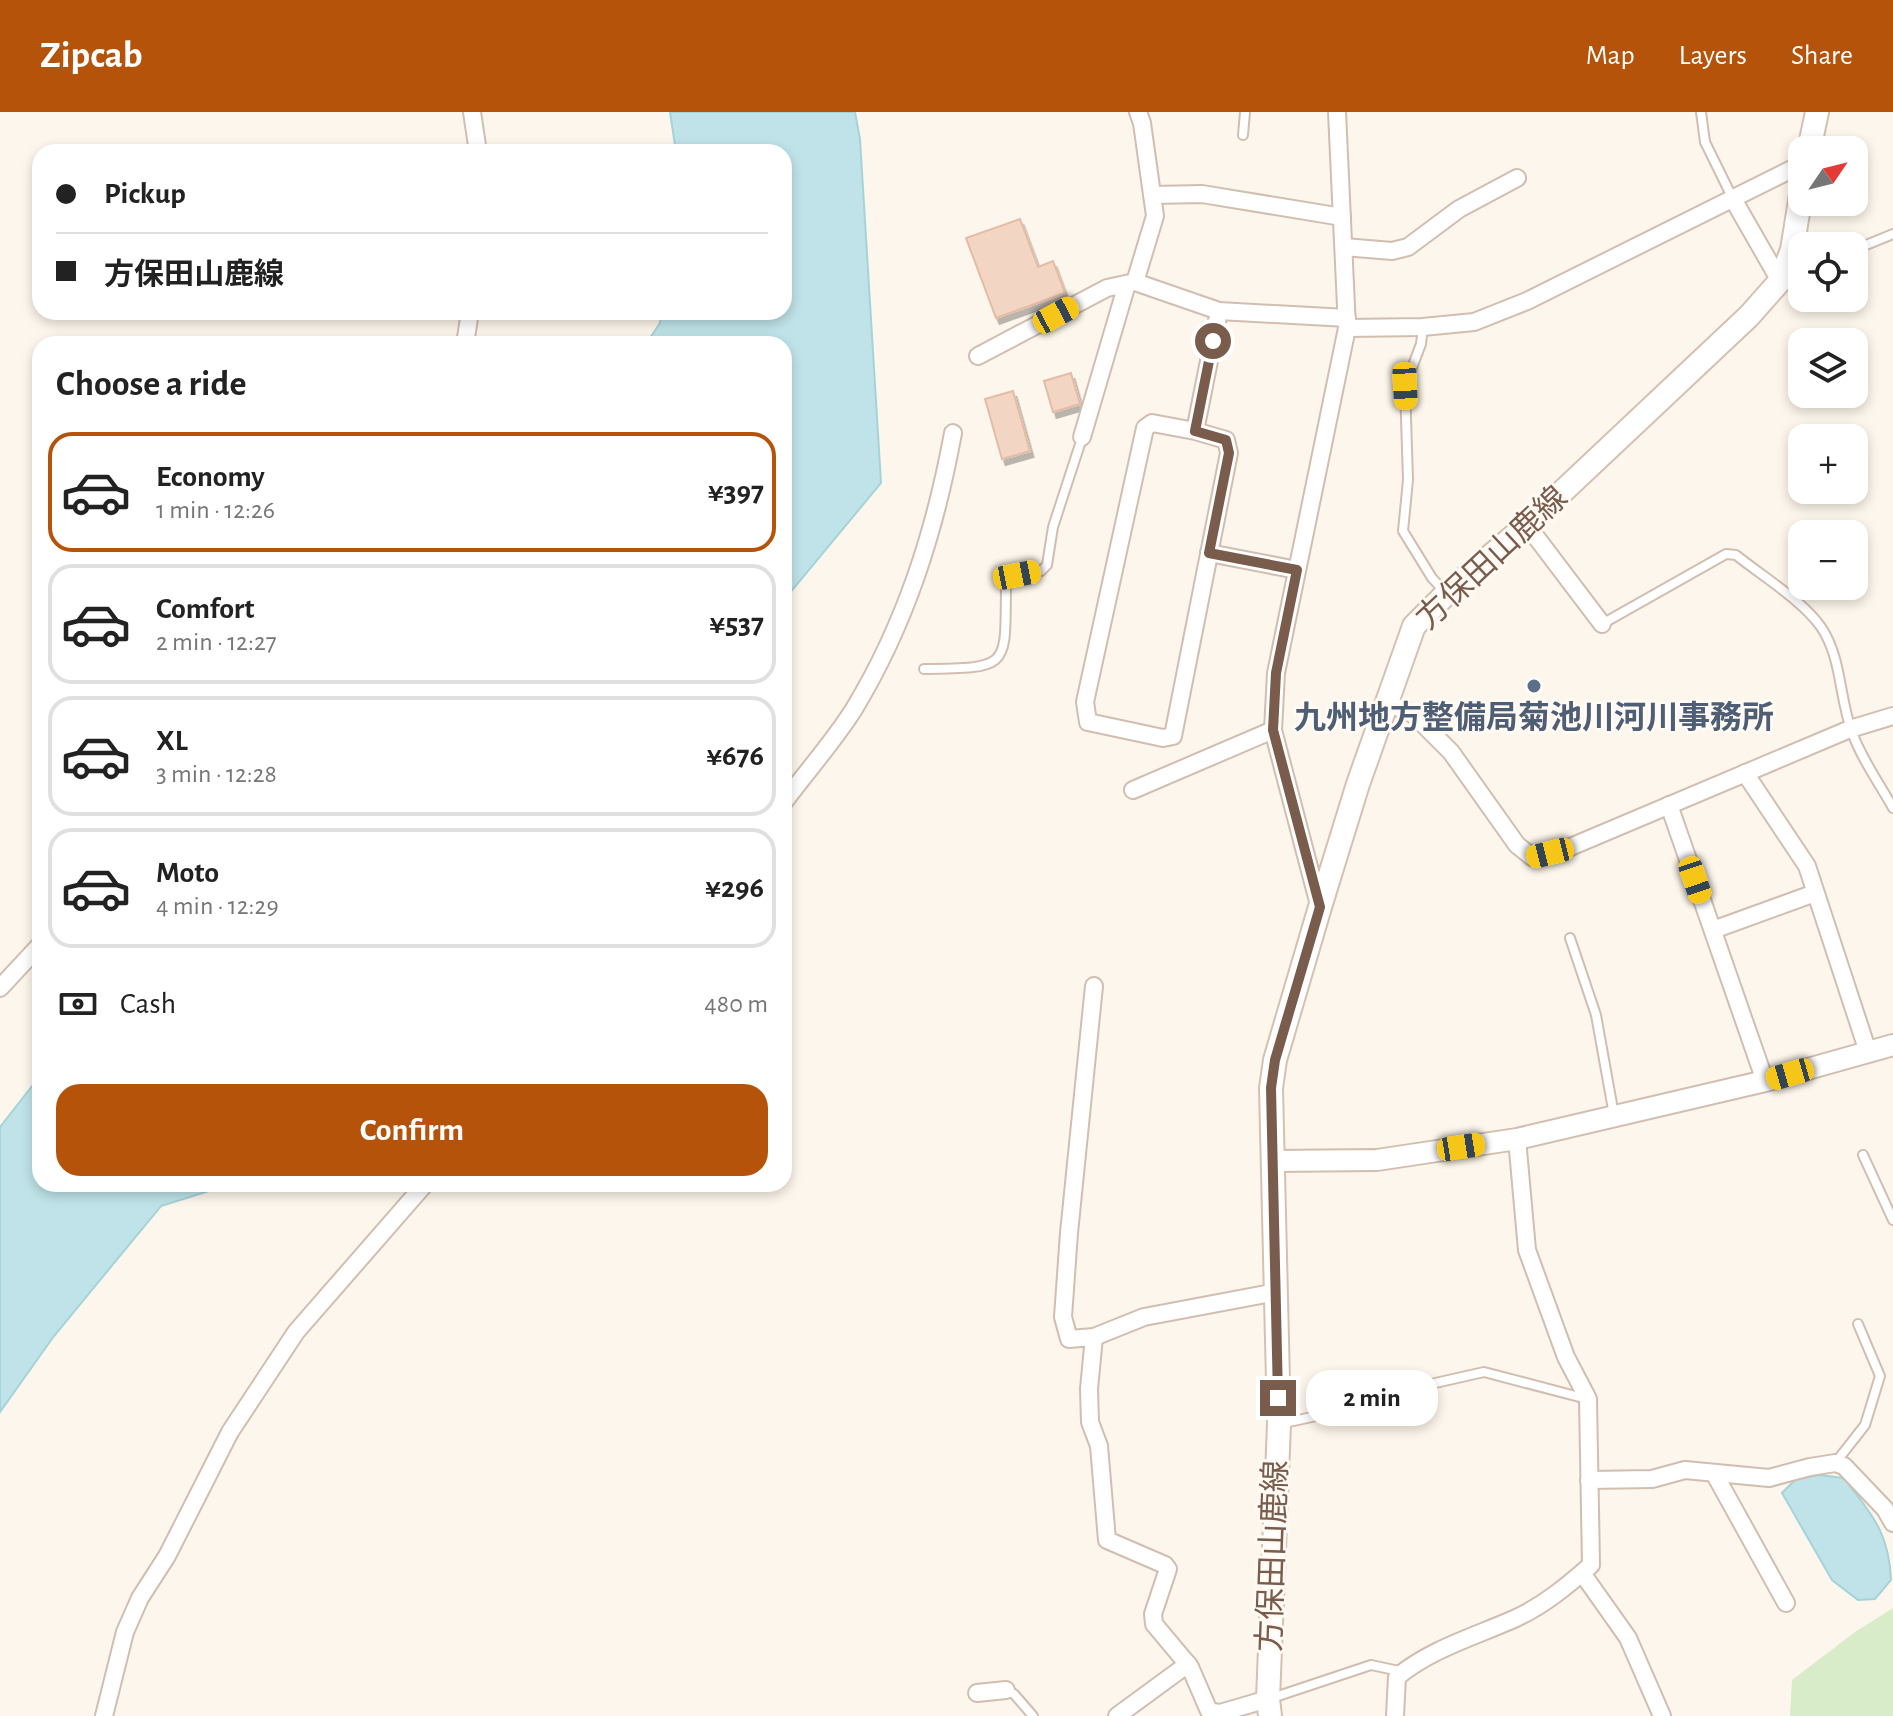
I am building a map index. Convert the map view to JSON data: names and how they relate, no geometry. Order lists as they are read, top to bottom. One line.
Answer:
{"streets":{"main road":["方保田山鹿線"]},"places":["九州地方整備局菊池川河川事務所"],"north":"top right","page":{"header":"Zipcab","nav":["Map","Layers","Share"],"map_buttons":["+","−"],"banner":["Pickup","方保田山鹿線"],"heading":"Choose a ride","list":[{"name":"Economy","note":"1 min · 12:26","value":"¥397"},{"name":"Comfort","note":"2 min · 12:27","value":"¥537"},{"name":"XL","note":"3 min · 12:28","value":"¥676"},{"name":"Moto","note":"4 min · 12:29","value":"¥296"}],"pay":["Cash","480 m"],"buttons":"Confirm","bubble":"2 min"}}
